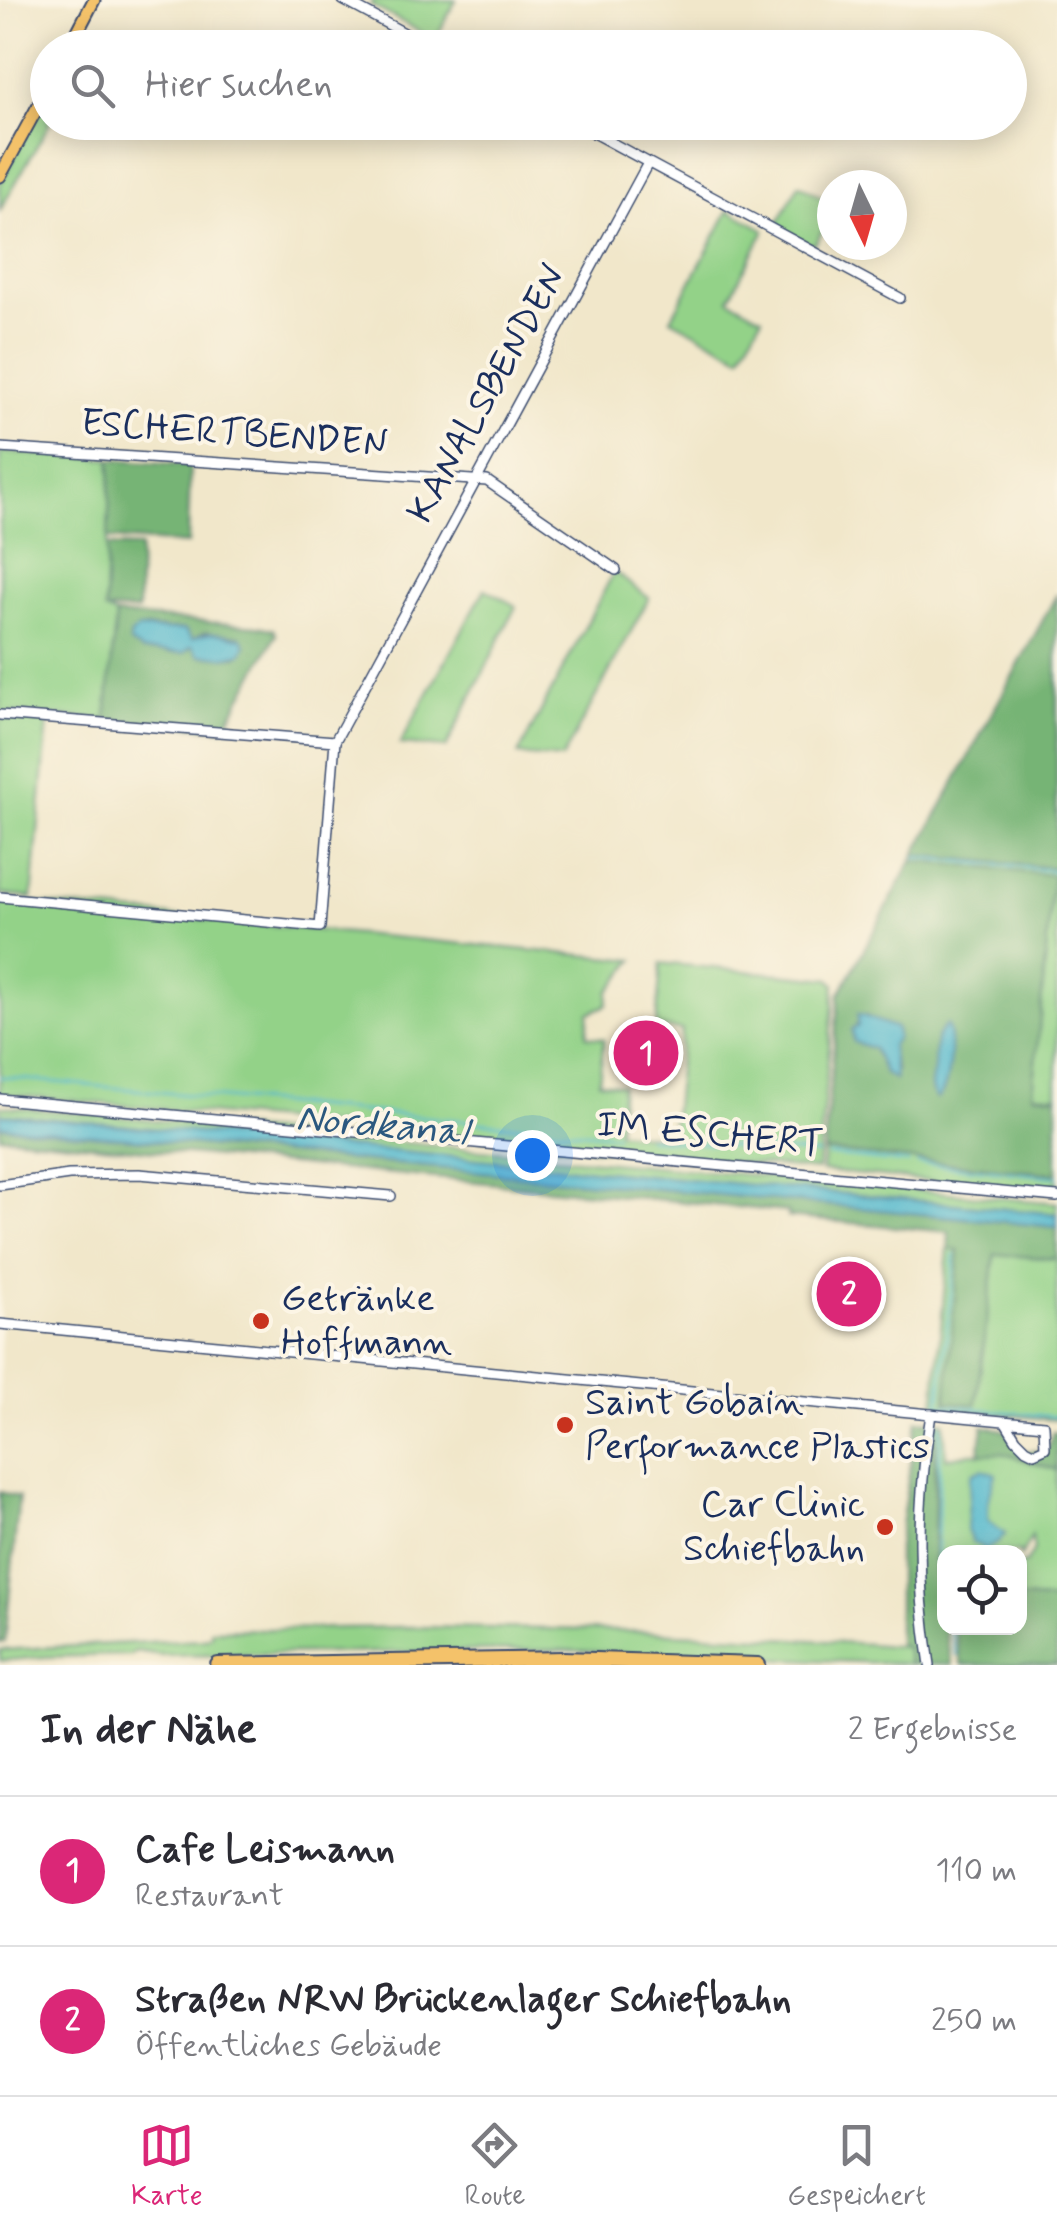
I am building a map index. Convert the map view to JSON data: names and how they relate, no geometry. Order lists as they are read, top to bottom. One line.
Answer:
{"streets":{"street":["KANALSBENDEN","ESCHERTBENDEN","IM ESCHERT"]},"crossings":[["KANALSBENDEN","ESCHERTBENDEN"]],"water":["Nordkanal"],"places":["Getränke Hoffmann","Saint Gobain Performance Plastics","Car Clinic Schiefbahn"],"north":"bottom","page":{"search":"Hier suchen","pins":["1","2"],"heading":["In der Nähe","2 Ergebnisse"],"list":[{"mark":"1","name":"Cafe Leismann","note":"Restaurant","value":"110 m"},{"mark":"2","name":"Straßen NRW Brückenlager Schiefbahn","note":"Öffentliches Gebäude","value":"250 m"}],"nav":["Karte","Route","Gespeichert"]}}
